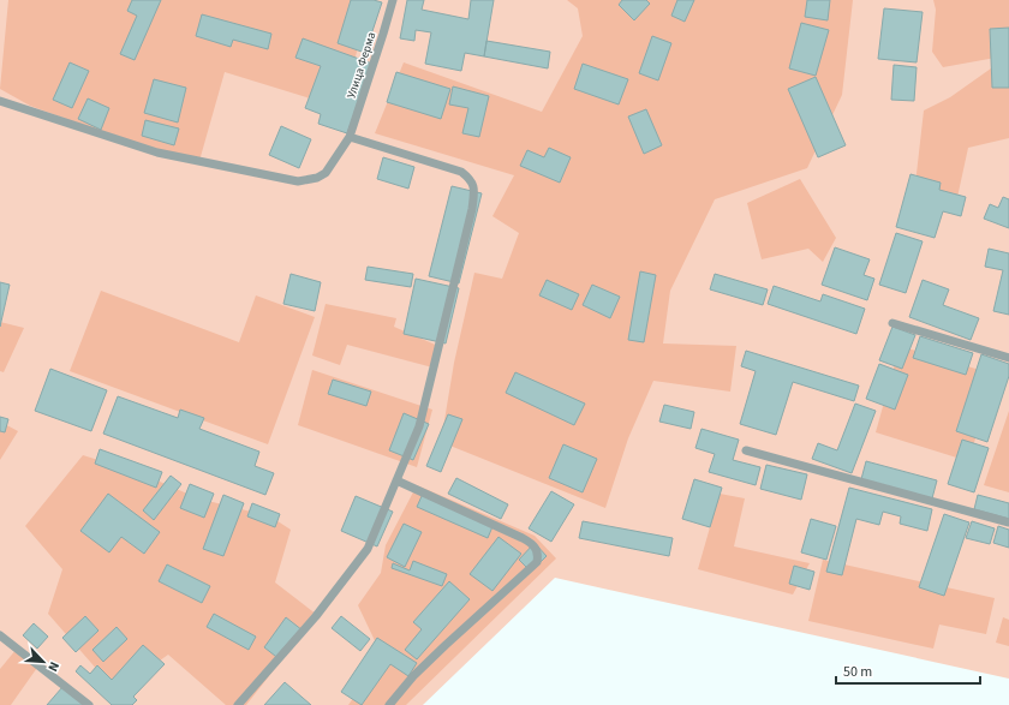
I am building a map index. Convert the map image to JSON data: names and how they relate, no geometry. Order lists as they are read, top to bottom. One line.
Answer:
{"streets":{"lane":["Улица Ферма"]},"scale_bar":"50 m","north":"bottom right"}
